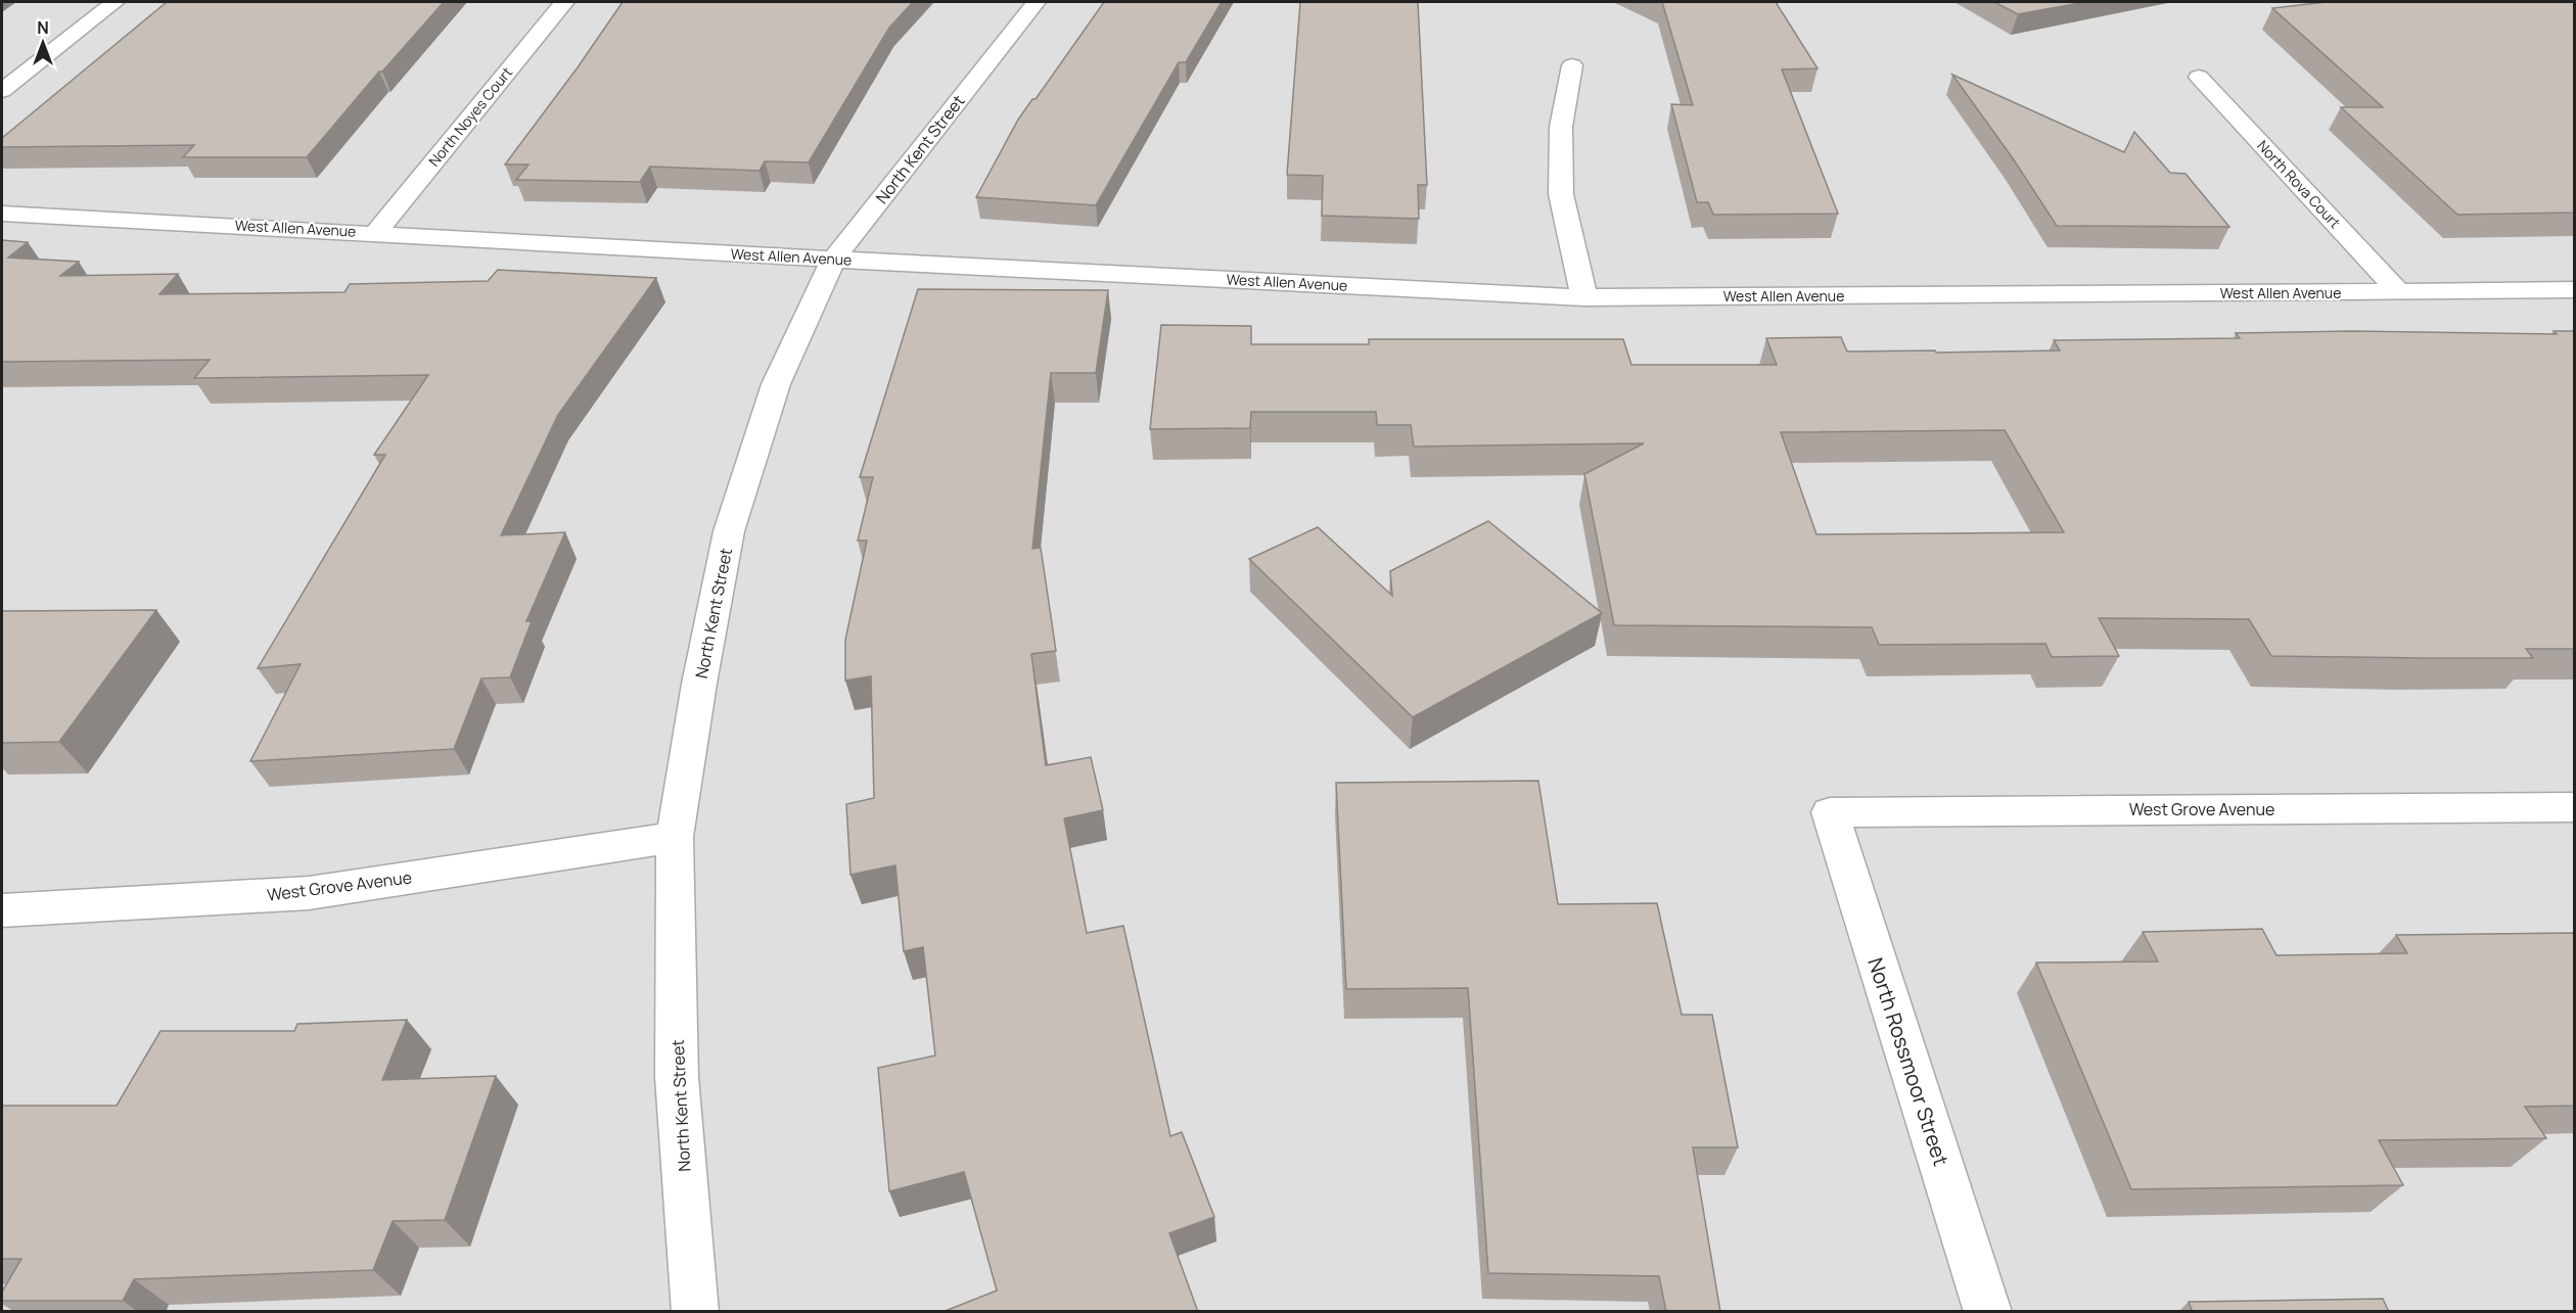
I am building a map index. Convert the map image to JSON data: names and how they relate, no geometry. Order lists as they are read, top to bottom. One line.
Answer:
{"streets":{"street":["North Noyes Court","North Kent Street","North Rova Court","West Allen Avenue","West Grove Avenue","North Rossmoor Street"]},"crossings":[["North Noyes Court","West Allen Avenue"],["North Kent Street","West Allen Avenue"],["North Kent Street","West Grove Avenue"],["North Rova Court","West Allen Avenue"],["West Grove Avenue","North Rossmoor Street"]],"north":"top"}
